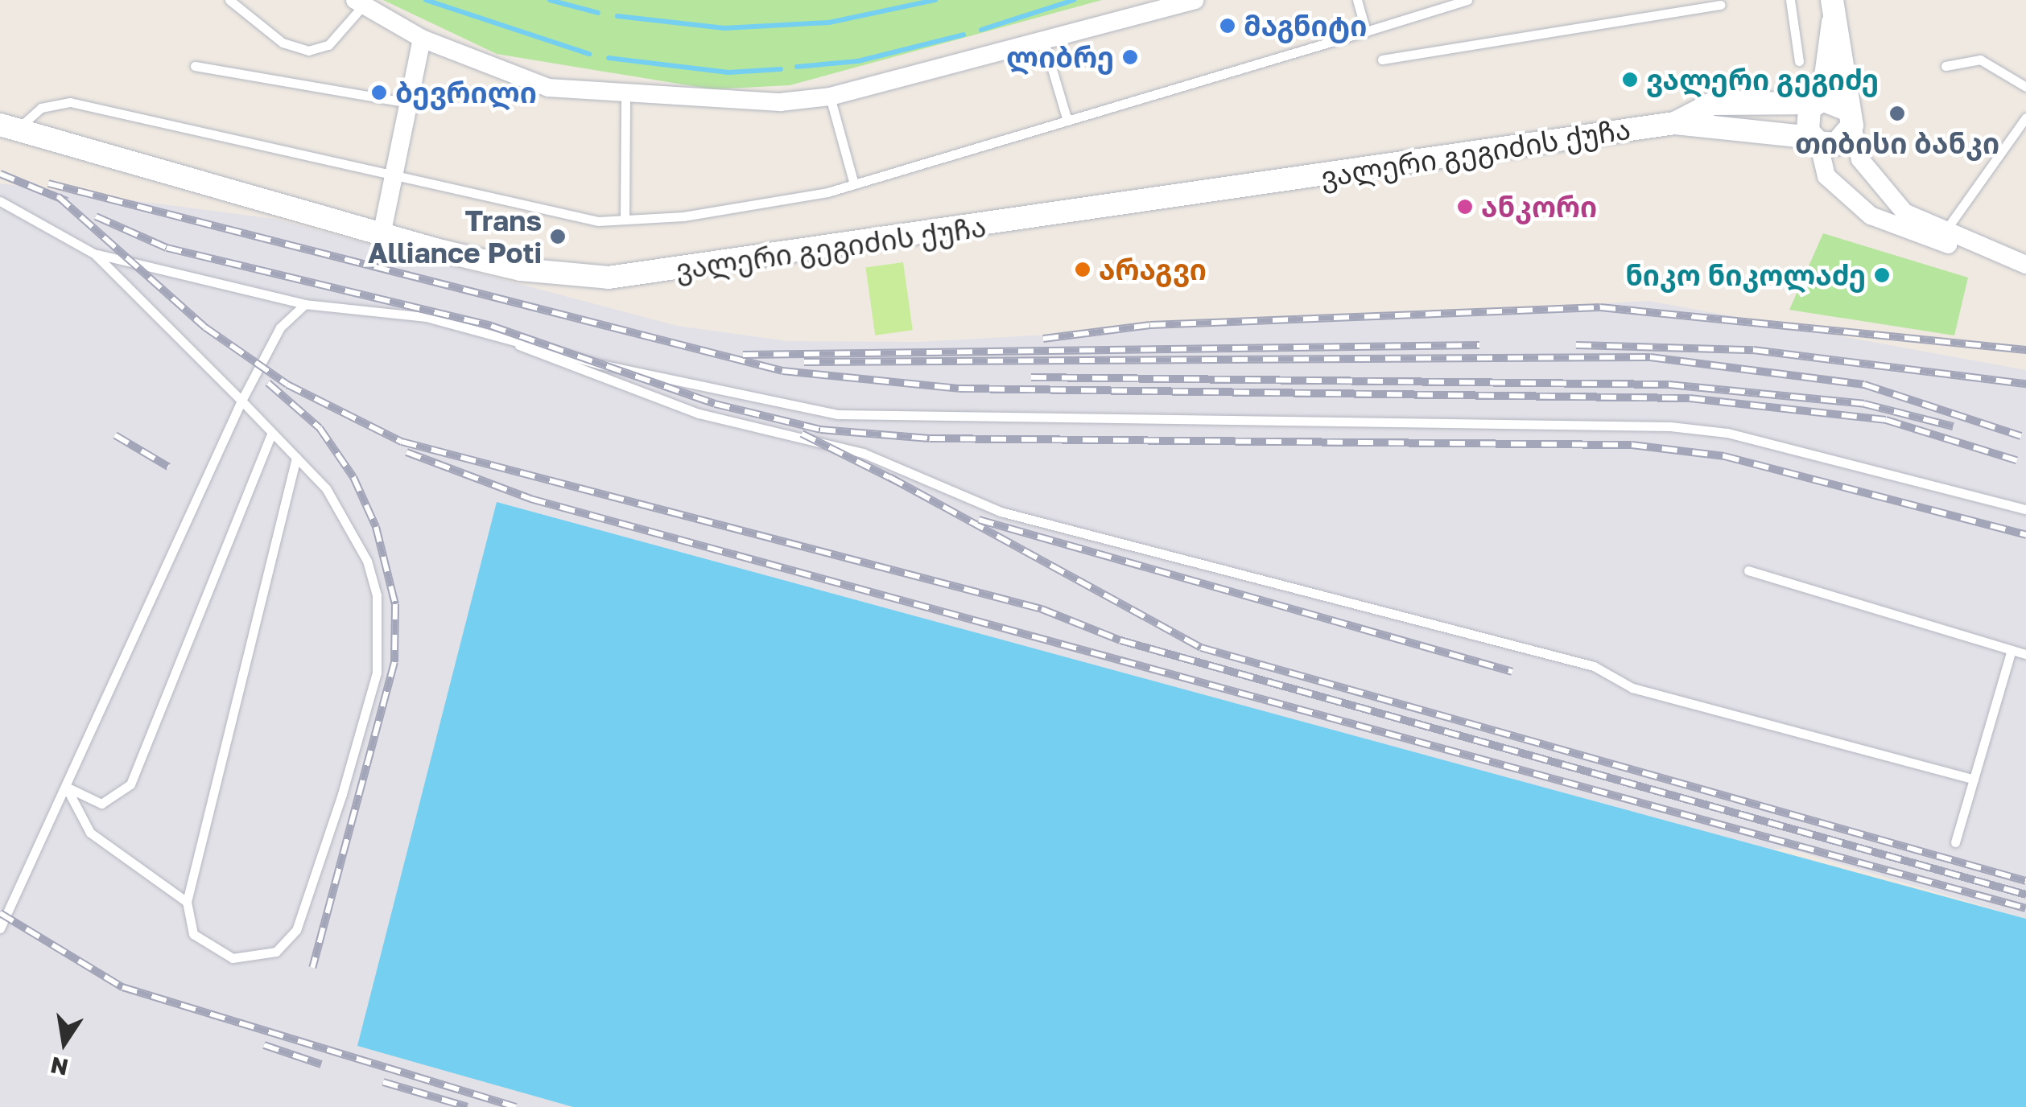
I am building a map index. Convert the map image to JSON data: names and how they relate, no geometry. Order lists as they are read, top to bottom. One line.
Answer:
{"streets":{"street":["ვალერი გეგიძის ქუჩა"]},"places":["მაგნიტი","ლიბრე","ვალერი გეგიძე","ბევრილი","თიბისი ბანკი","ანკორი","Trans Alliance Poti","არაგვი","ნიკო ნიკოლაძე"],"north":"bottom"}
